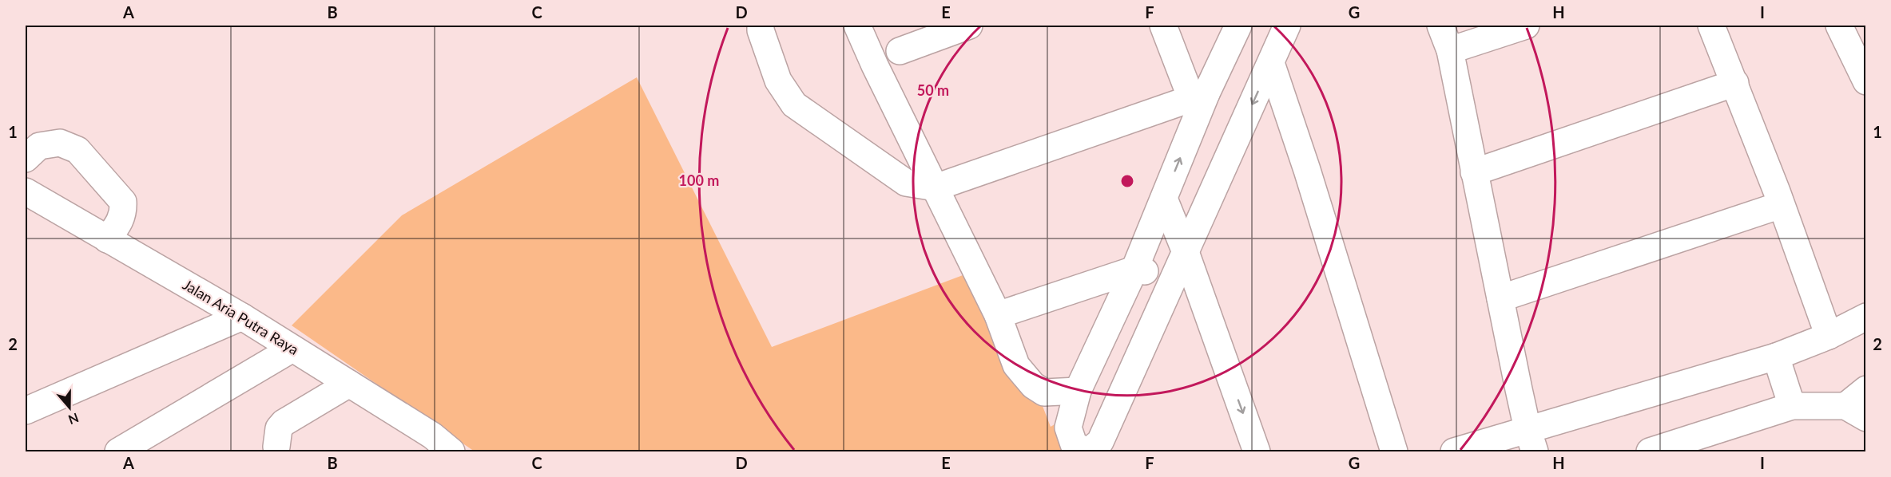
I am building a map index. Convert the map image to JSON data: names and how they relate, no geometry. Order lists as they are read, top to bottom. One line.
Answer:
{"streets":{"main road":["Jalan Aria Putra Raya"]},"north":"bottom","grid":{"columns":["A","B","C","D","E","F","G","H","I"],"rows":["1","2"]},"rings":["50 m","100 m"]}
